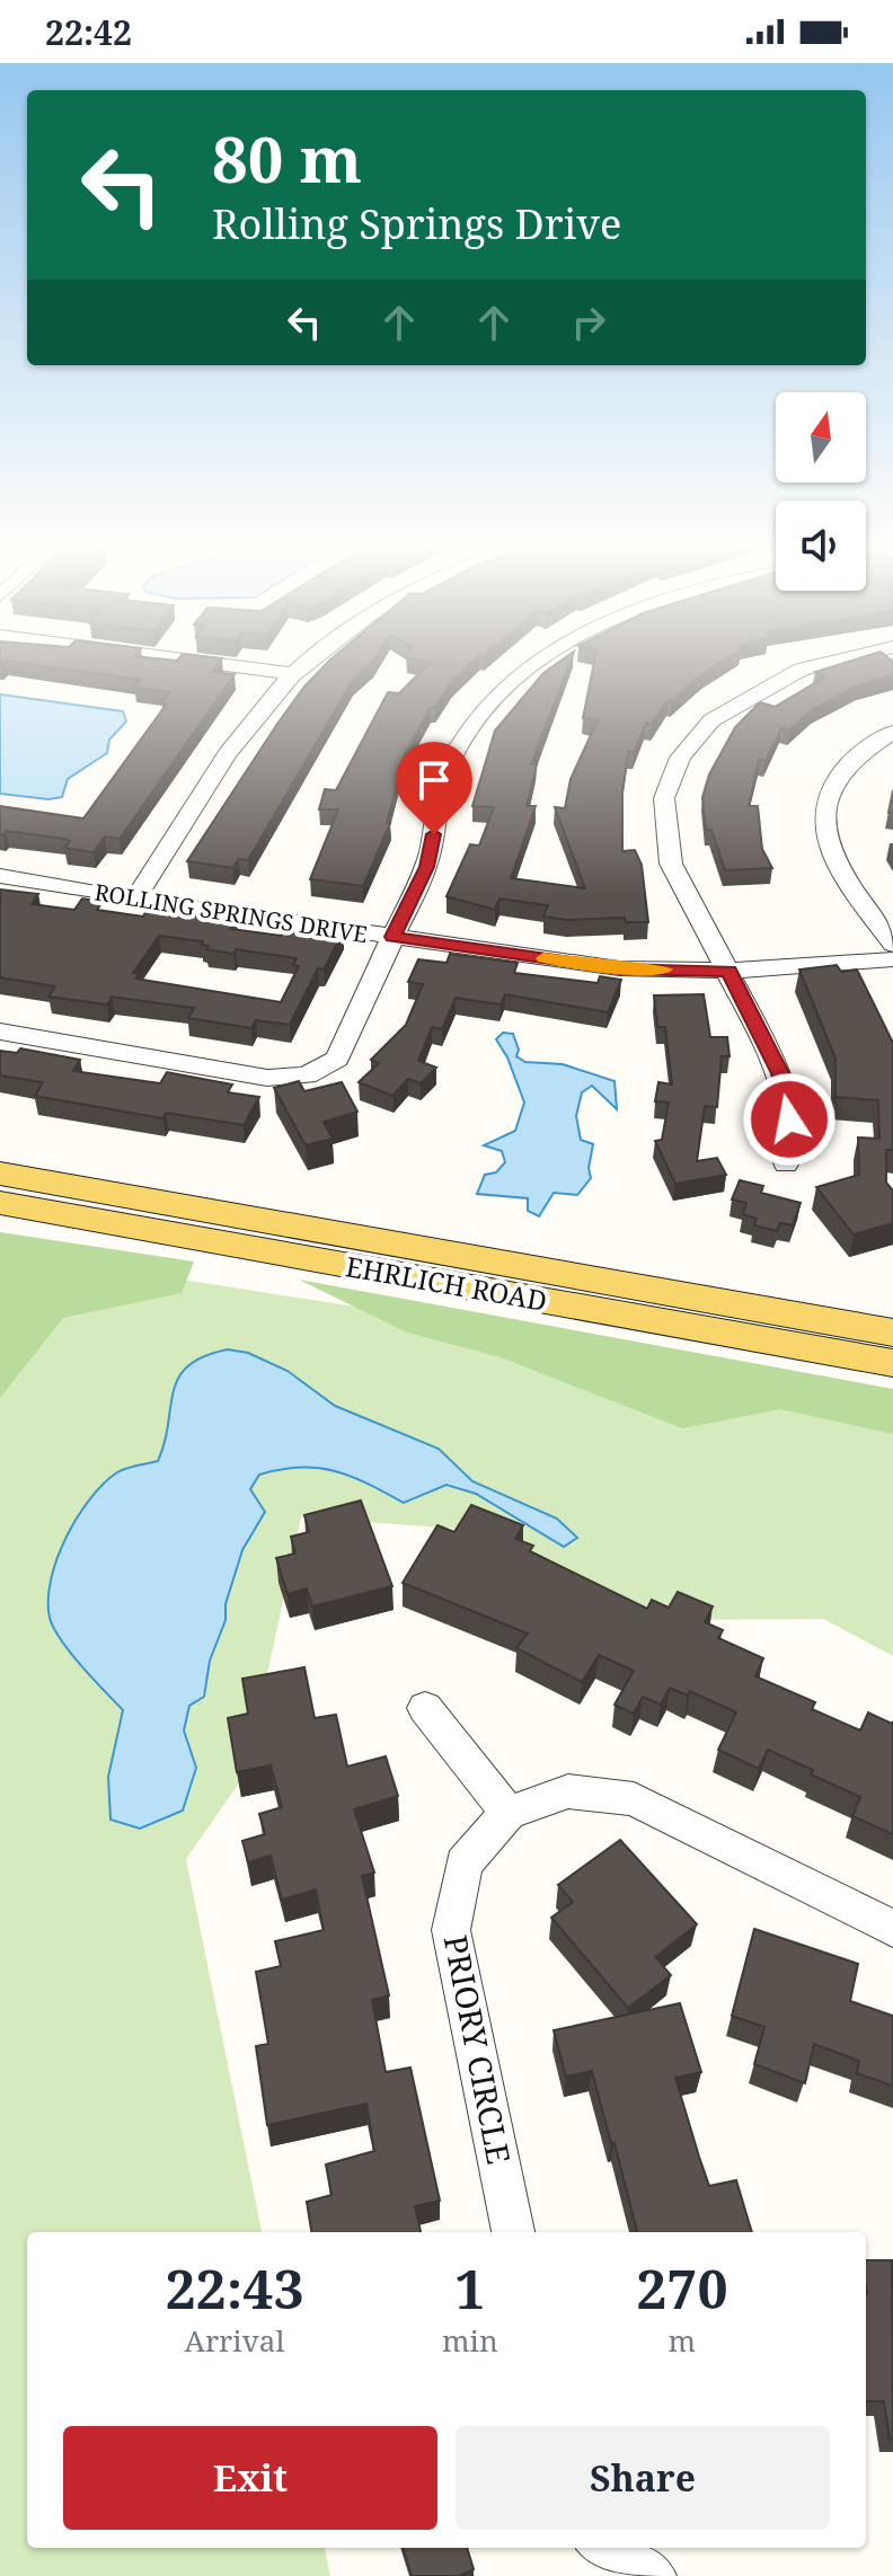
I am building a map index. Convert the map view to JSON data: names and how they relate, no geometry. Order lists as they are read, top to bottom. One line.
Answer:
{"streets":{"main road":["EHRLICH ROAD"],"street":["ROLLING SPRINGS DRIVE","PRIORY CIRCLE"]},"north":"top","page":{"status":"22:42","turn":["80 m","Rolling Springs Drive"],"eta":["22:43","Arrival","1","min","270","m"],"buttons":["Exit","Share"]}}
